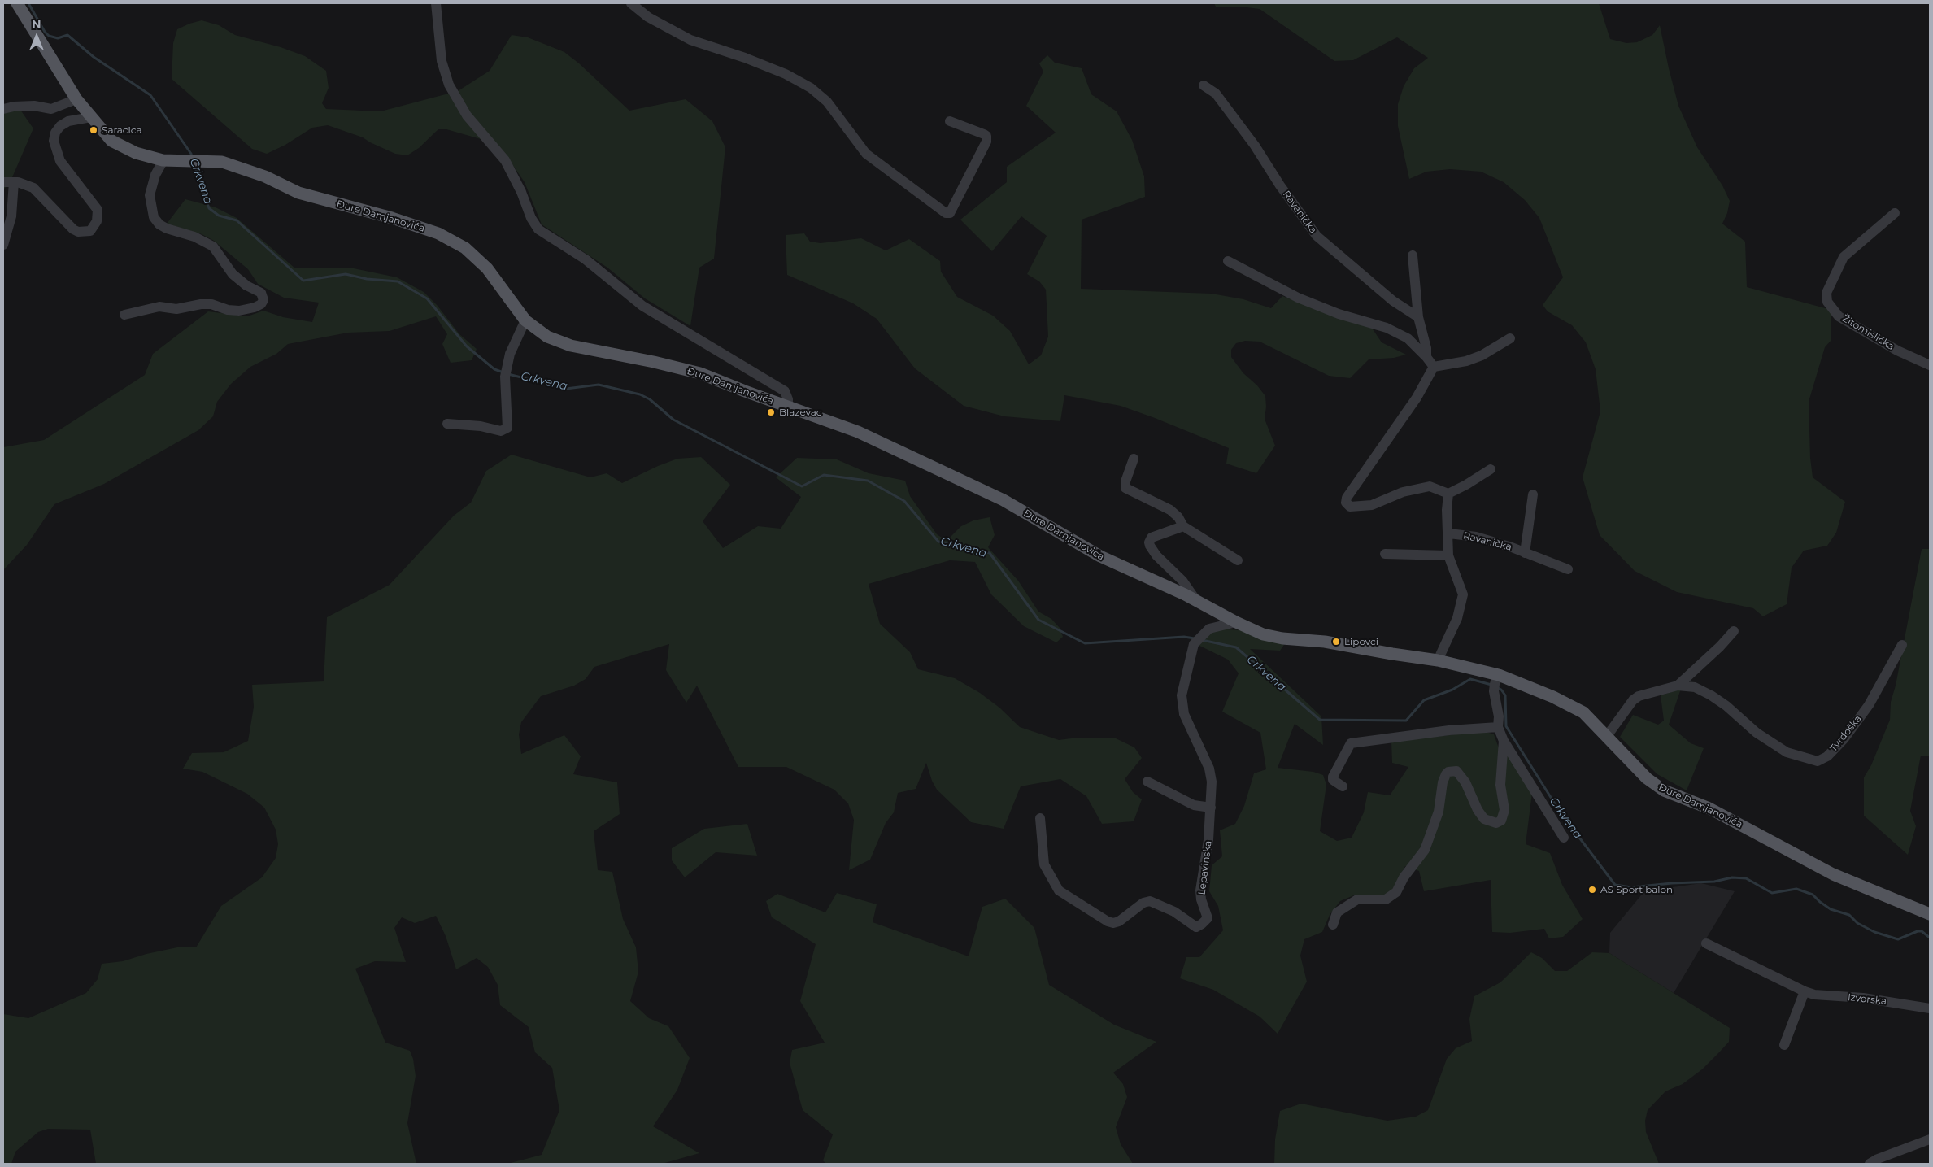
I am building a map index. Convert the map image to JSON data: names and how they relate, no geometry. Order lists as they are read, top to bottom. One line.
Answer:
{"streets":{"main road":["Đure Damjanovića"],"street":["Ravanička","Žitomislićka","Tvrdoška","Lepavinska","Izvorska"]},"crossings":[["Ravanička","Đure Damjanovića"],["Đure Damjanovića","Tvrdoška"],["Đure Damjanovića","Lepavinska"]],"water":["Crkvena"],"places":["Saracica","Blazevac","Lipovci","AS Sport balon"],"north":"top"}
